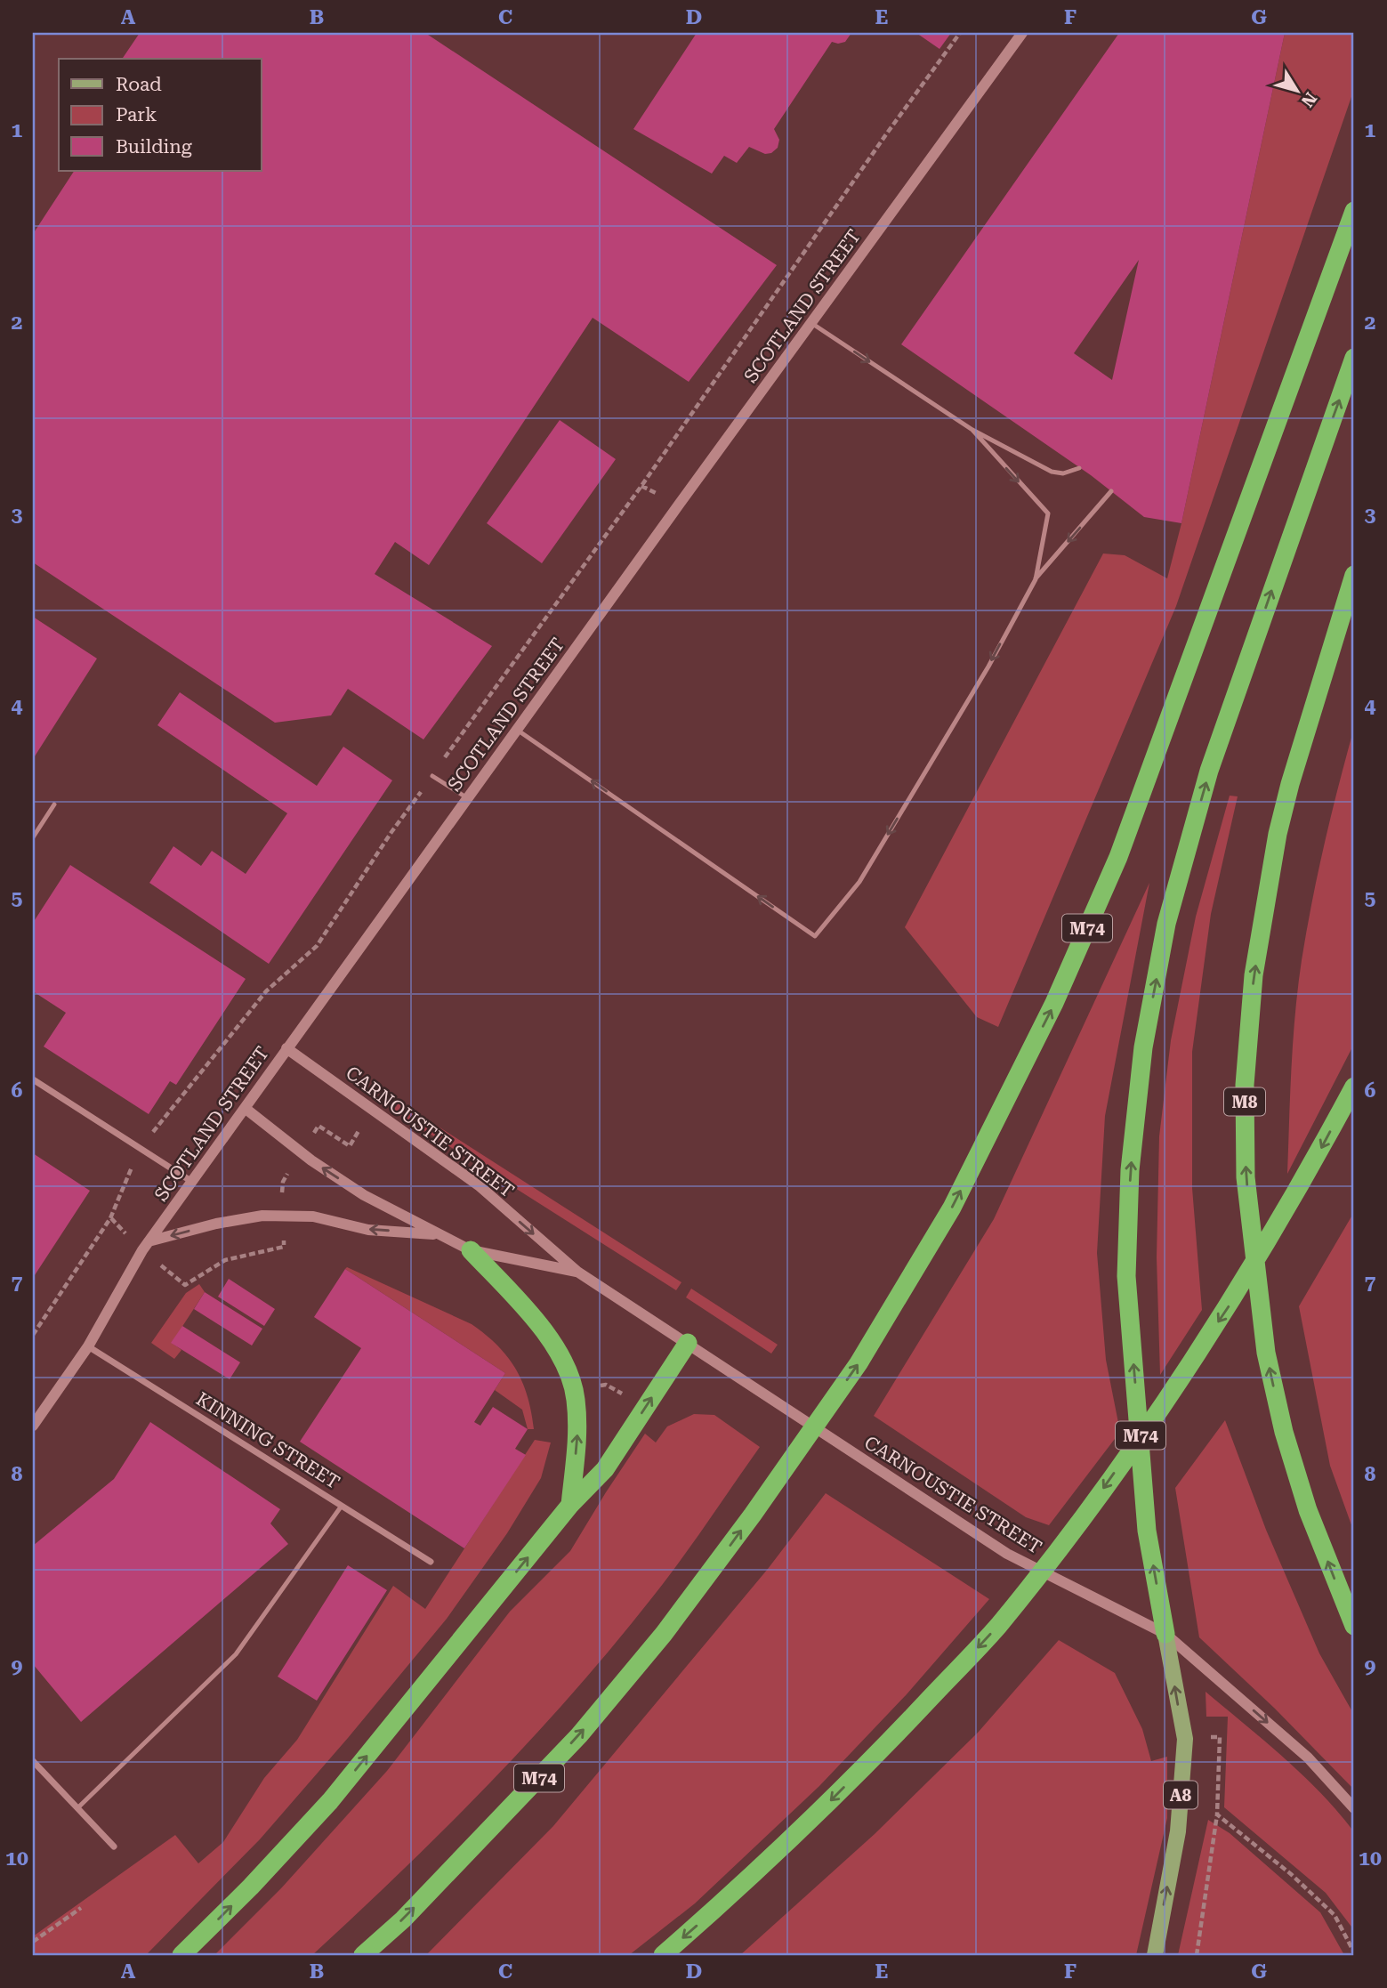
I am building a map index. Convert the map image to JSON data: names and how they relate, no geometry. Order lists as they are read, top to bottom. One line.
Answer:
{"streets":{"highway":["M74","M8"],"main road":["A8"],"street":["SCOTLAND STREET","CARNOUSTIE STREET","KINNING STREET"]},"crossings":[["SCOTLAND STREET","CARNOUSTIE STREET"],["SCOTLAND STREET","KINNING STREET"],["CARNOUSTIE STREET","A8"]],"legend":["Road","Park","Building"],"north":"bottom right","grid":{"columns":["A","B","C","D","E","F","G"],"rows":["1","2","3","4","5","6","7","8","9","10"]}}
